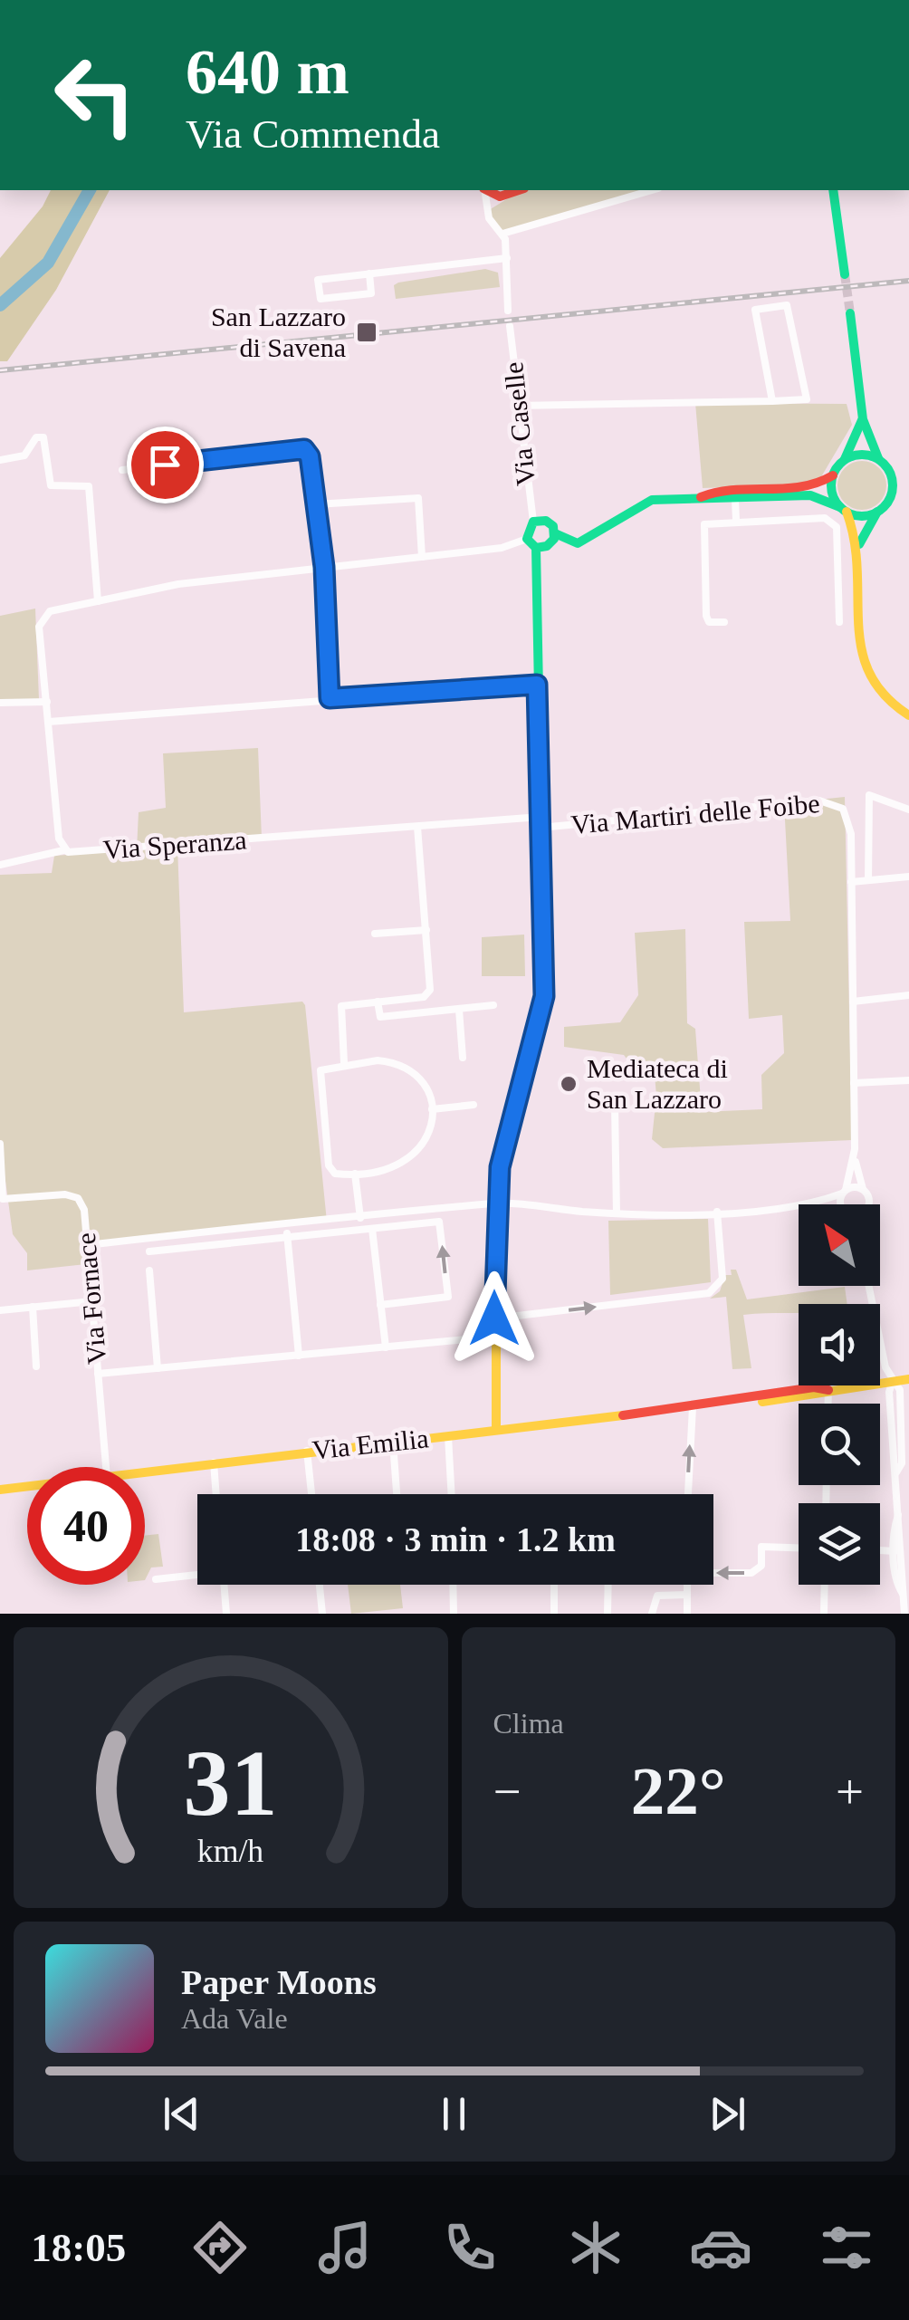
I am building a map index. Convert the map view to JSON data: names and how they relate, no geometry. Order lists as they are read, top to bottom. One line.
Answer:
{"streets":{"main road":["Via Caselle","Via Emilia"],"street":["Via Martiri delle Foibe","Via Speranza","Via Fornace"]},"crossings":[["Via Martiri delle Foibe","Via Speranza"]],"places":{"transit":["San Lazzaro di Savena"],"other":["Mediateca di San Lazzaro"]},"north":"top left","page":{"turn":["640 m","Via Commenda"],"limit":"40","trip":"18:08 · 3 min · 1.2 km","tile":"Clima","heat":["−","22°","+"],"song":["Paper Moons","Ada Vale"],"tabs":"18:05","gauge":["31","km/h"]}}
